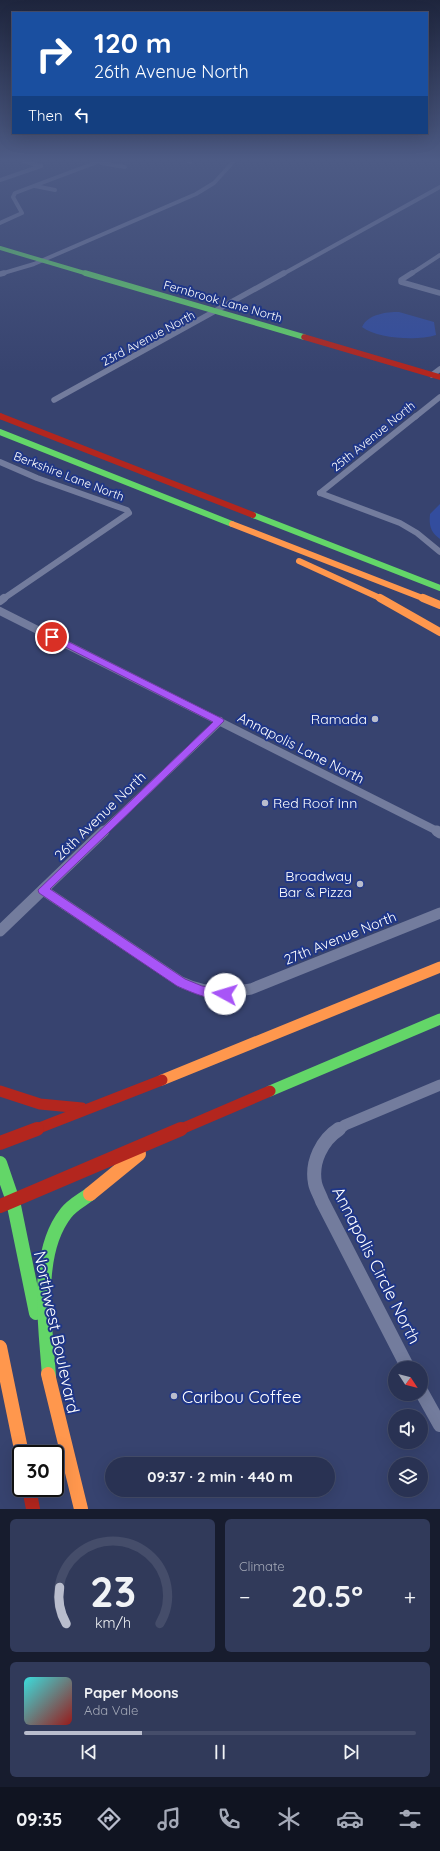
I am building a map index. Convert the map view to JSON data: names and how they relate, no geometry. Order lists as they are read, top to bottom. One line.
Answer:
{"streets":{"main road":["Fernbrook Lane North","Northwest Boulevard"],"street":["23rd Avenue North","25th Avenue North","Berkshire Lane North","Annapolis Lane North","26th Avenue North","27th Avenue North","Annapolis Circle North"]},"crossings":[["Fernbrook Lane North","23rd Avenue North"],["Annapolis Lane North","26th Avenue North"],["26th Avenue North","27th Avenue North"]],"places":["Ramada","Red Roof Inn","Broadway Bar & Pizza","Caribou Coffee"],"north":"bottom right","page":{"turn":["120 m","26th Avenue North"],"then":"Then","limit":"30","trip":"09:37 · 2 min · 440 m","tile":"Climate","heat":["−","20.5°","+"],"song":["Paper Moons","Ada Vale"],"tabs":"09:35","gauge":["23","km/h"]}}
